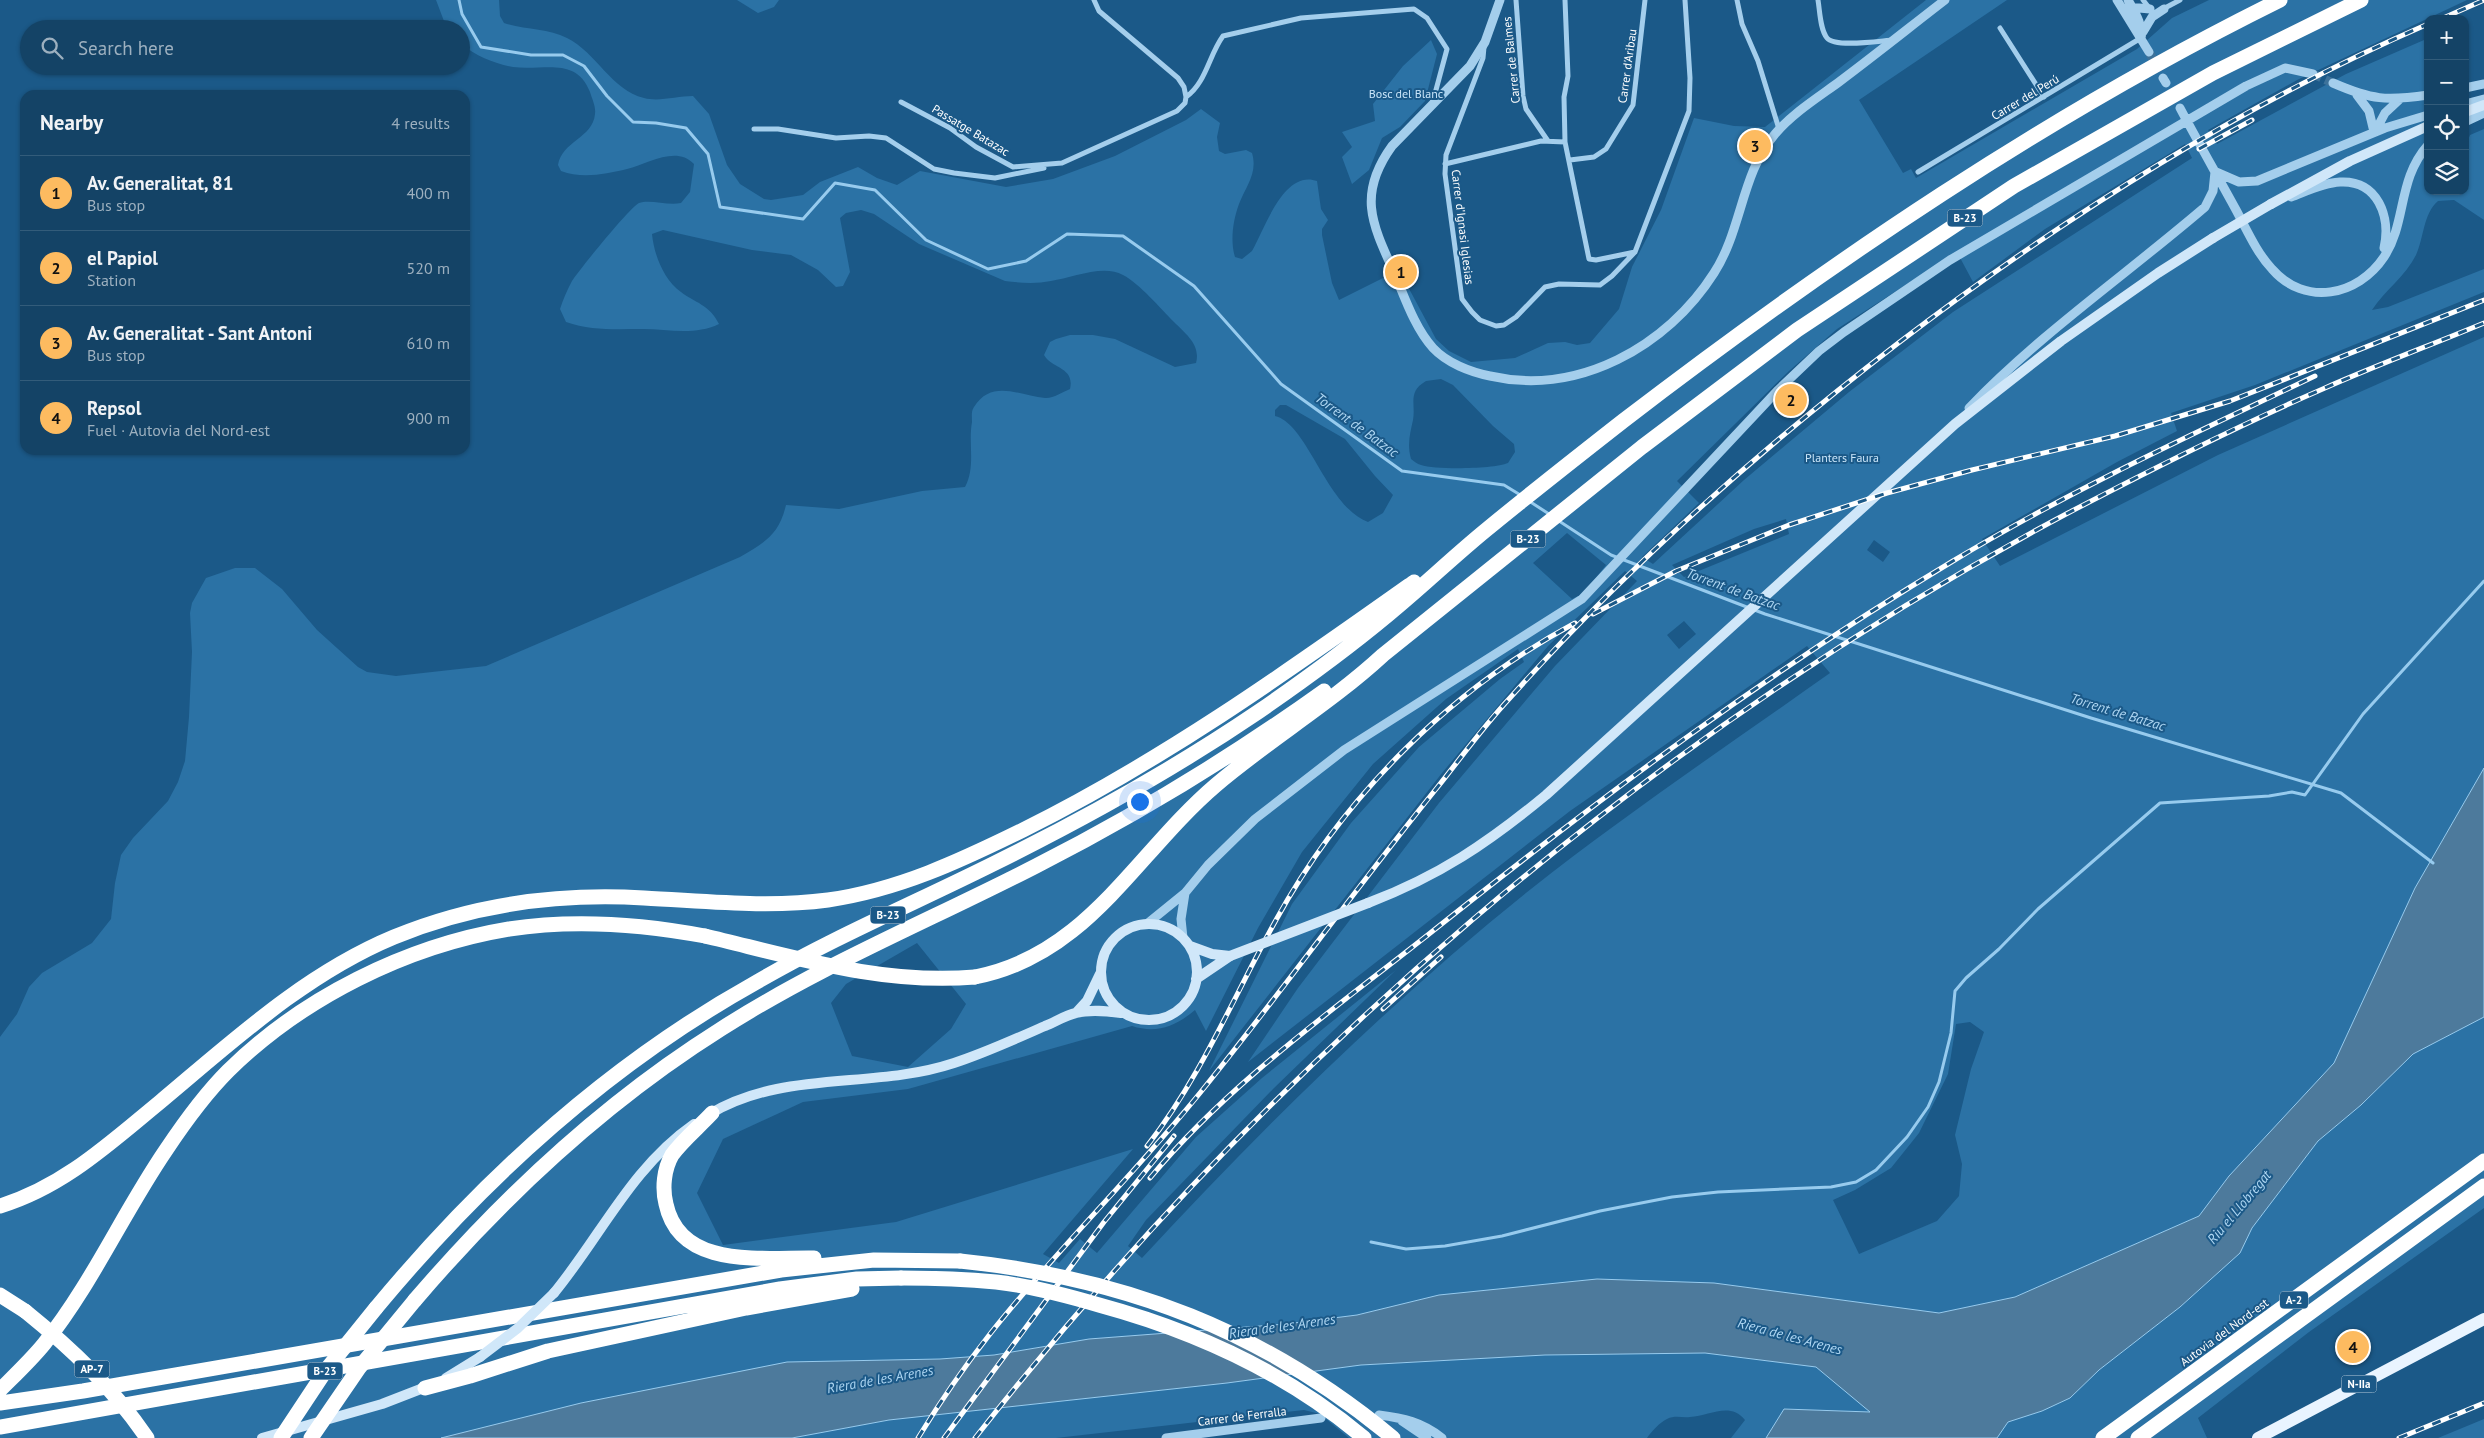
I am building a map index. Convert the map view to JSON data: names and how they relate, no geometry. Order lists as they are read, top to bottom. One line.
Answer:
{"streets":{"highway":["B-23","A-2","Autovia del Nord-est","AP-7"],"main road":["N-IIa"],"street":["Carrer de Balmes","Carrer d'Aribau","Carrer del Perú","Passatge Batazac","Carrer d'Ignasi Iglesias","Carrer de Ferralla"]},"water":["Torrent de Batzac","Riu el Llobregat","Riera de les Arenes"],"parks":["Bosc del Blanc","Planters Faura"],"page":{"map_buttons":["+","−"],"search":"Search here","heading":["Nearby","4 results"],"pins":["3","1","2","4"],"list":[{"mark":"1","name":"Av. Generalitat, 81","note":"Bus stop","value":"400 m"},{"mark":"2","name":"el Papiol","note":"Station","value":"520 m"},{"mark":"3","name":"Av. Generalitat - Sant Antoni","note":"Bus stop","value":"610 m"},{"mark":"4","name":"Repsol","note":"Fuel · Autovia del Nord-est","value":"900 m"}]}}
